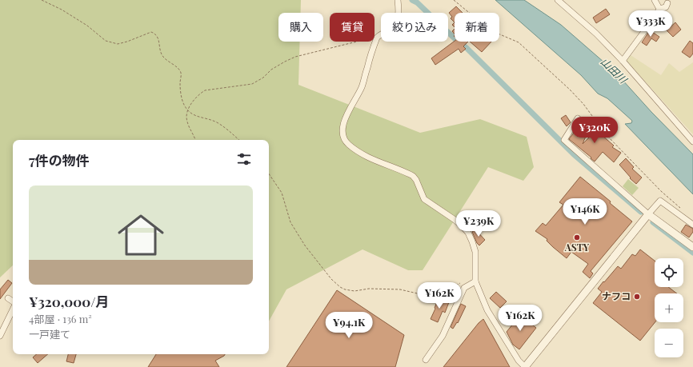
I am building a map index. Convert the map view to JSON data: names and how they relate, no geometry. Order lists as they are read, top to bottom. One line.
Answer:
{"water":["山田川"],"places":["ASTY","ナフコ"],"page":{"price":["¥333K","¥320K","¥146K","¥239K","¥162K","¥162K","¥94.1K"],"chip":["購入","賃貸","絞り込み","新着"],"heading":"7件の物件","list":[{"name":"¥320,000/月","note":"4部屋 · 136 m² · 一戸建て"}],"map_buttons":["+","−"]}}
